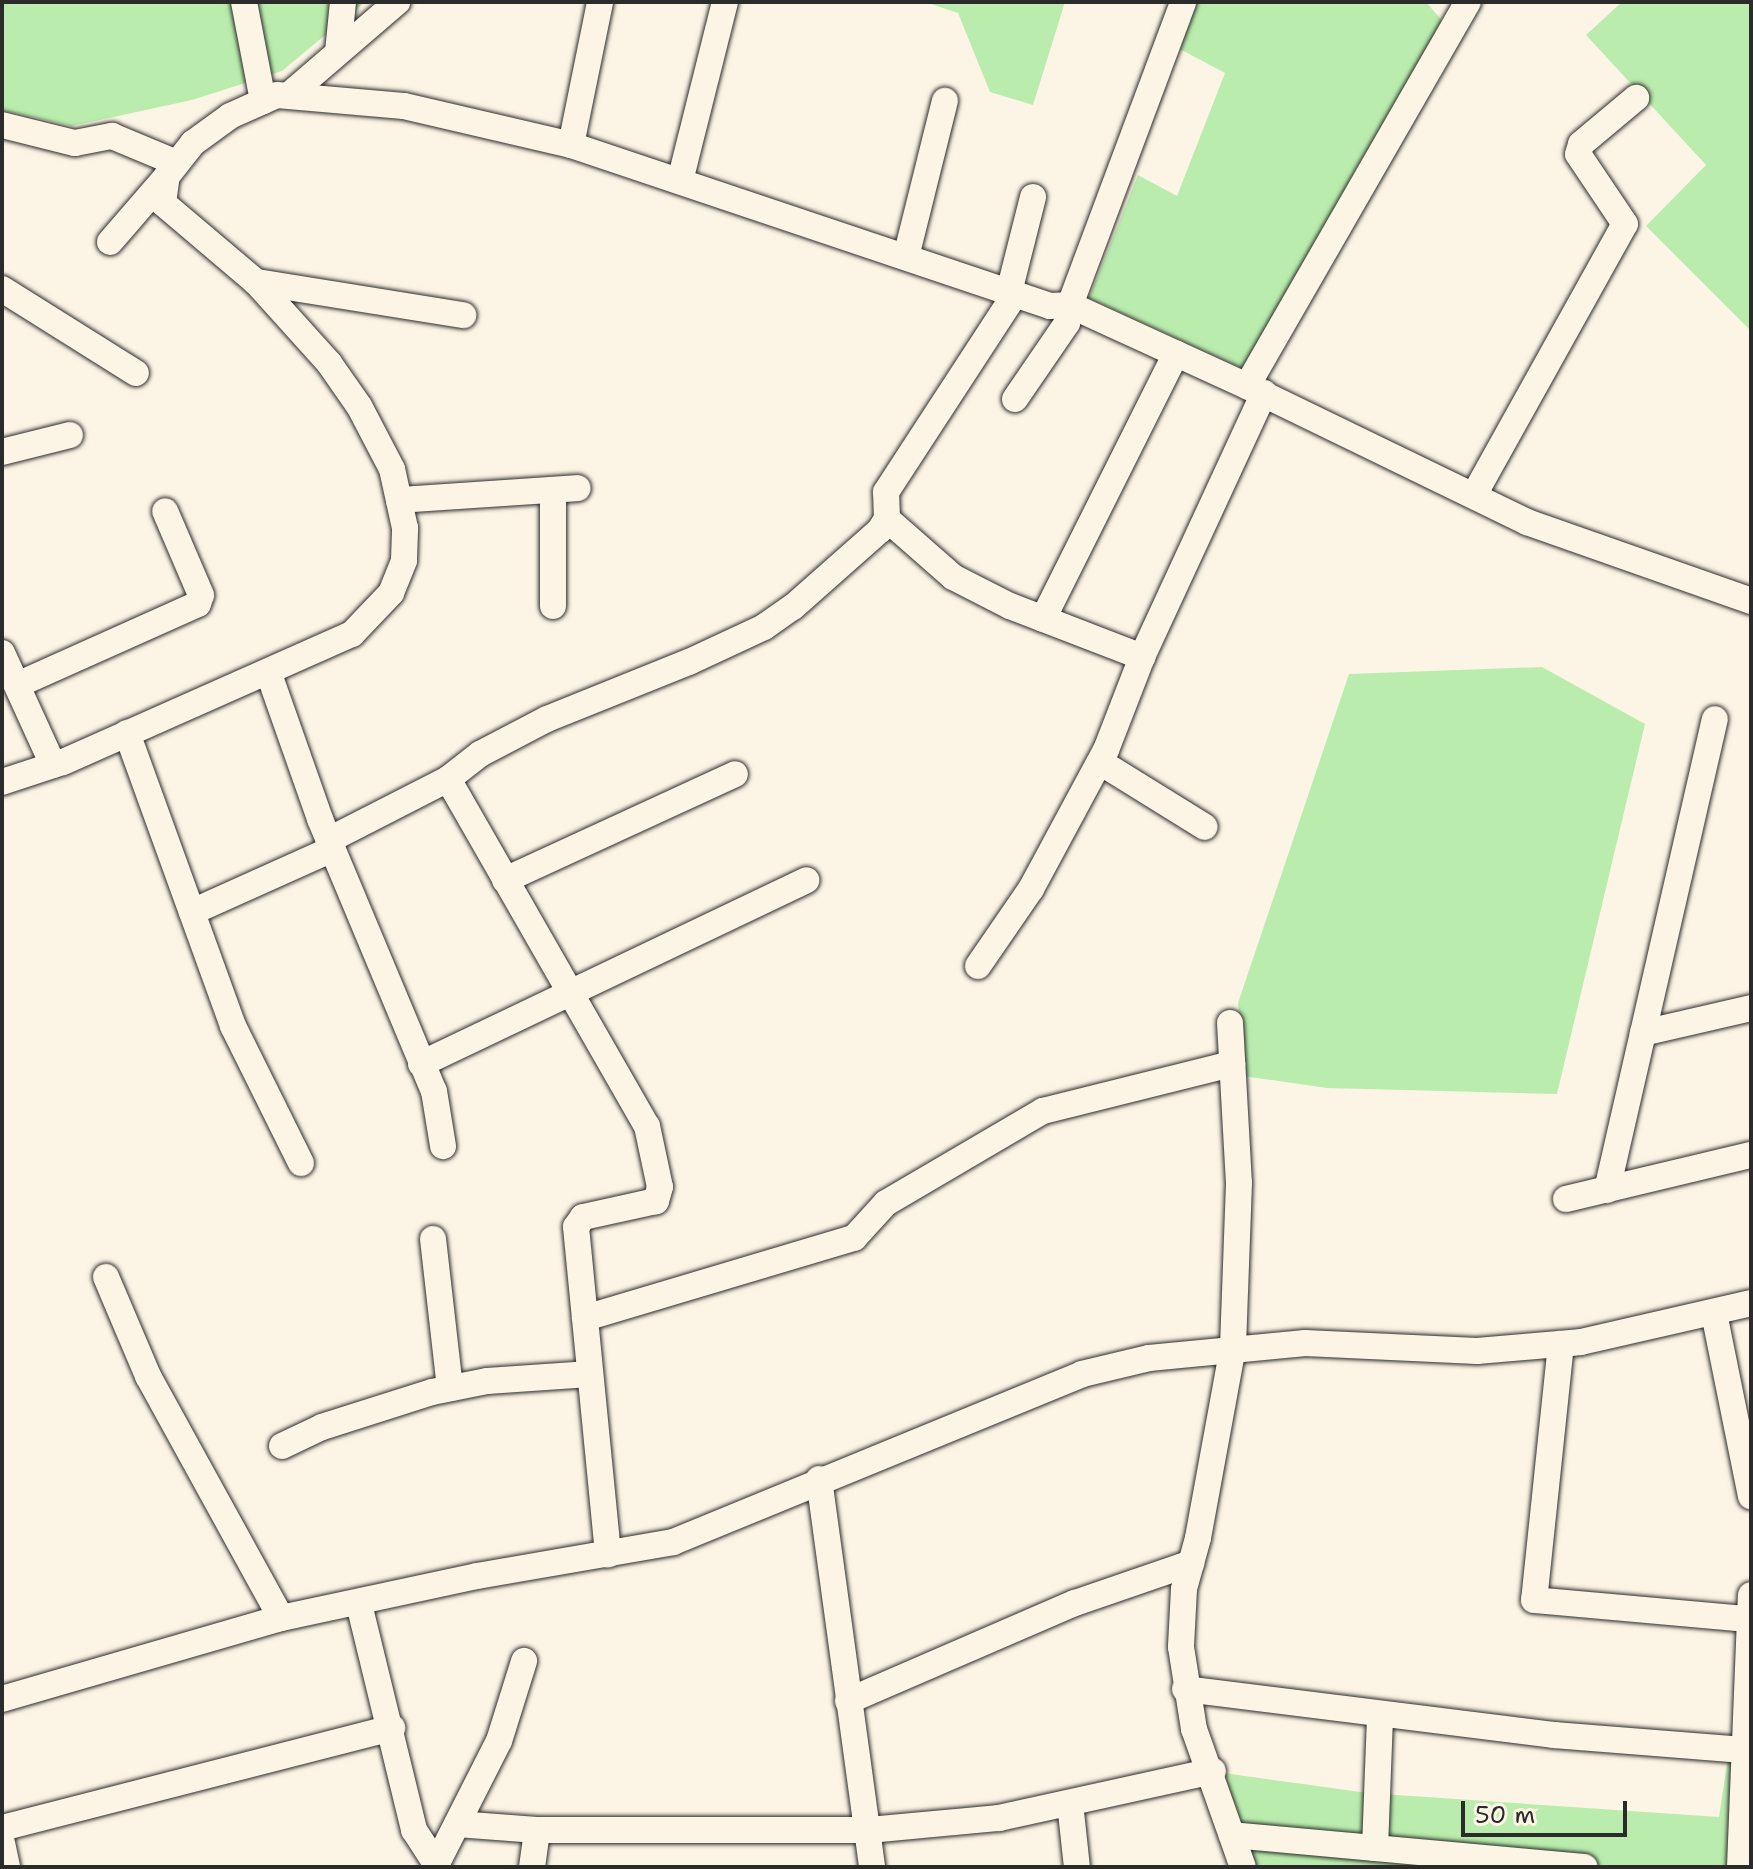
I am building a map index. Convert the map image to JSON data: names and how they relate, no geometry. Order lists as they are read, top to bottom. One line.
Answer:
{"scale_bar":"50 m"}
